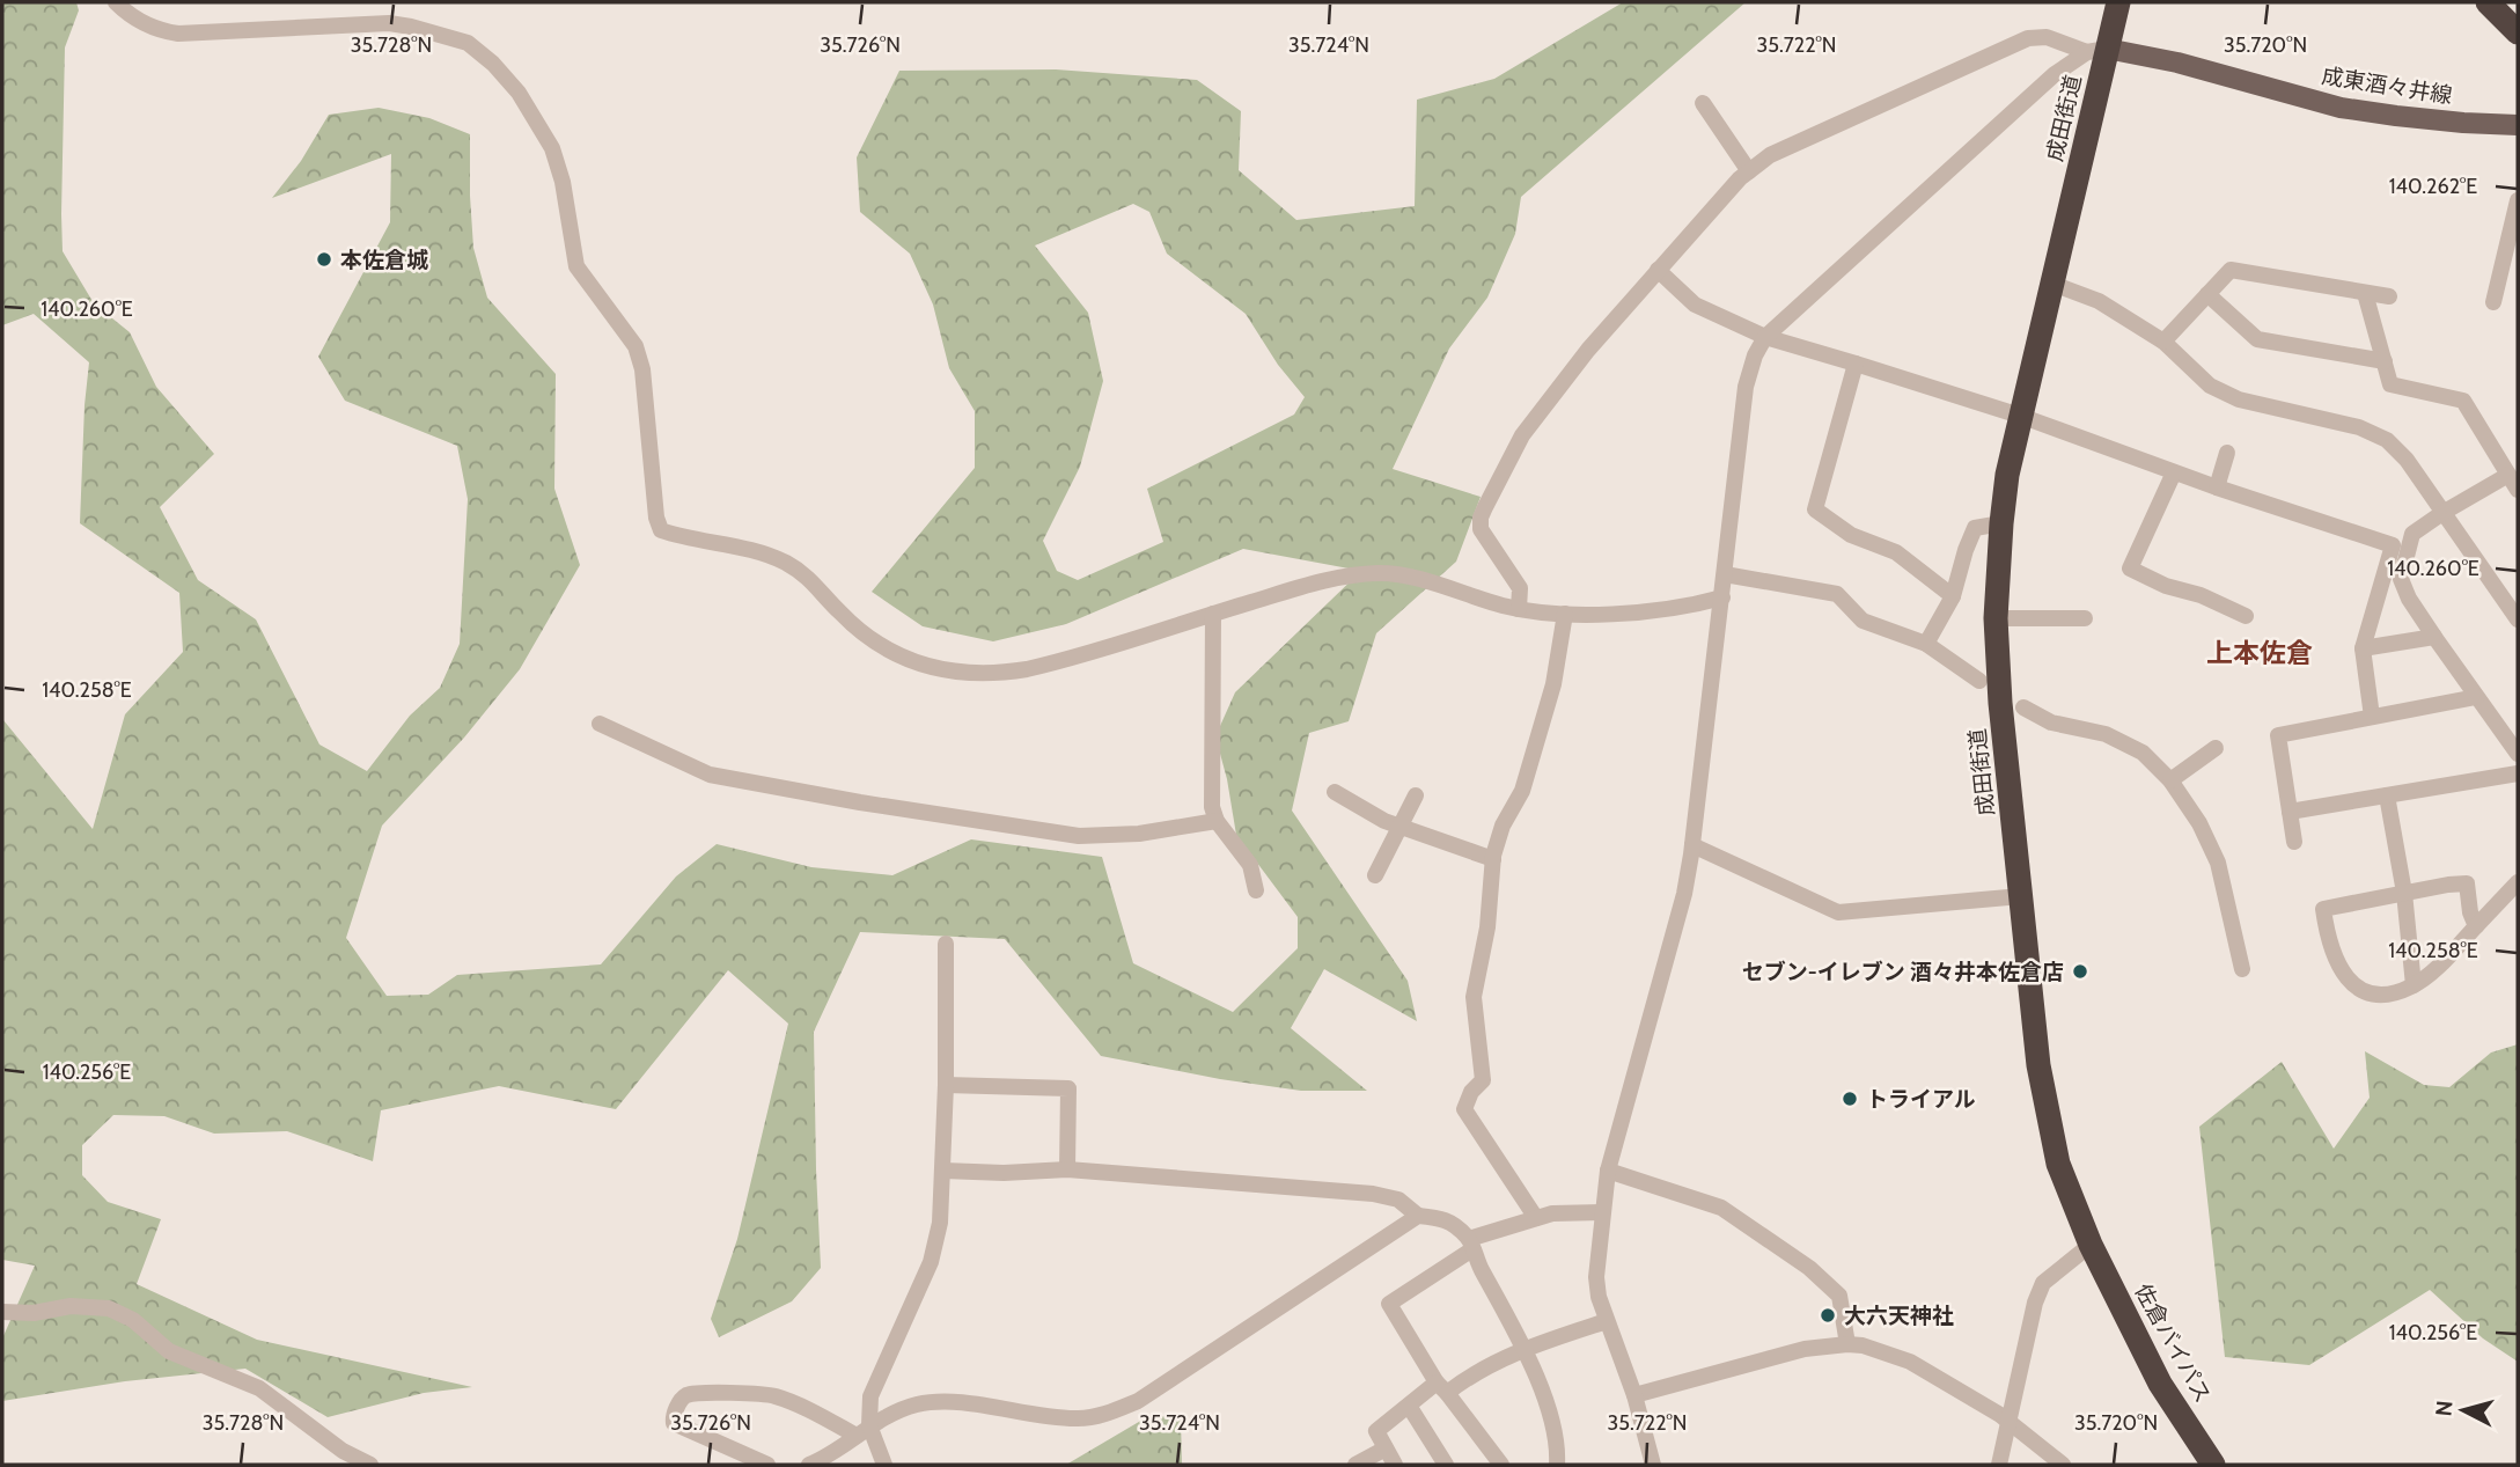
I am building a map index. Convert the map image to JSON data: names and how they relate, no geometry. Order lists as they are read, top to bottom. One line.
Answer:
{"streets":{"highway":["成田街道","佐倉バイパス"],"main road":["成東酒々井線"]},"crossings":[["成東酒々井線","成田街道"],["成田街道","佐倉バイパス"]],"districts":["上本佐倉"],"places":["本佐倉城","セブン-イレブン 酒々井本佐倉店","トライアル","大六天神社"],"north":"left","coordinates":["35.728°N","35.726°N","35.724°N","35.722°N","35.720°N","140.262°E","140.260°E","140.258°E","140.256°E"]}
